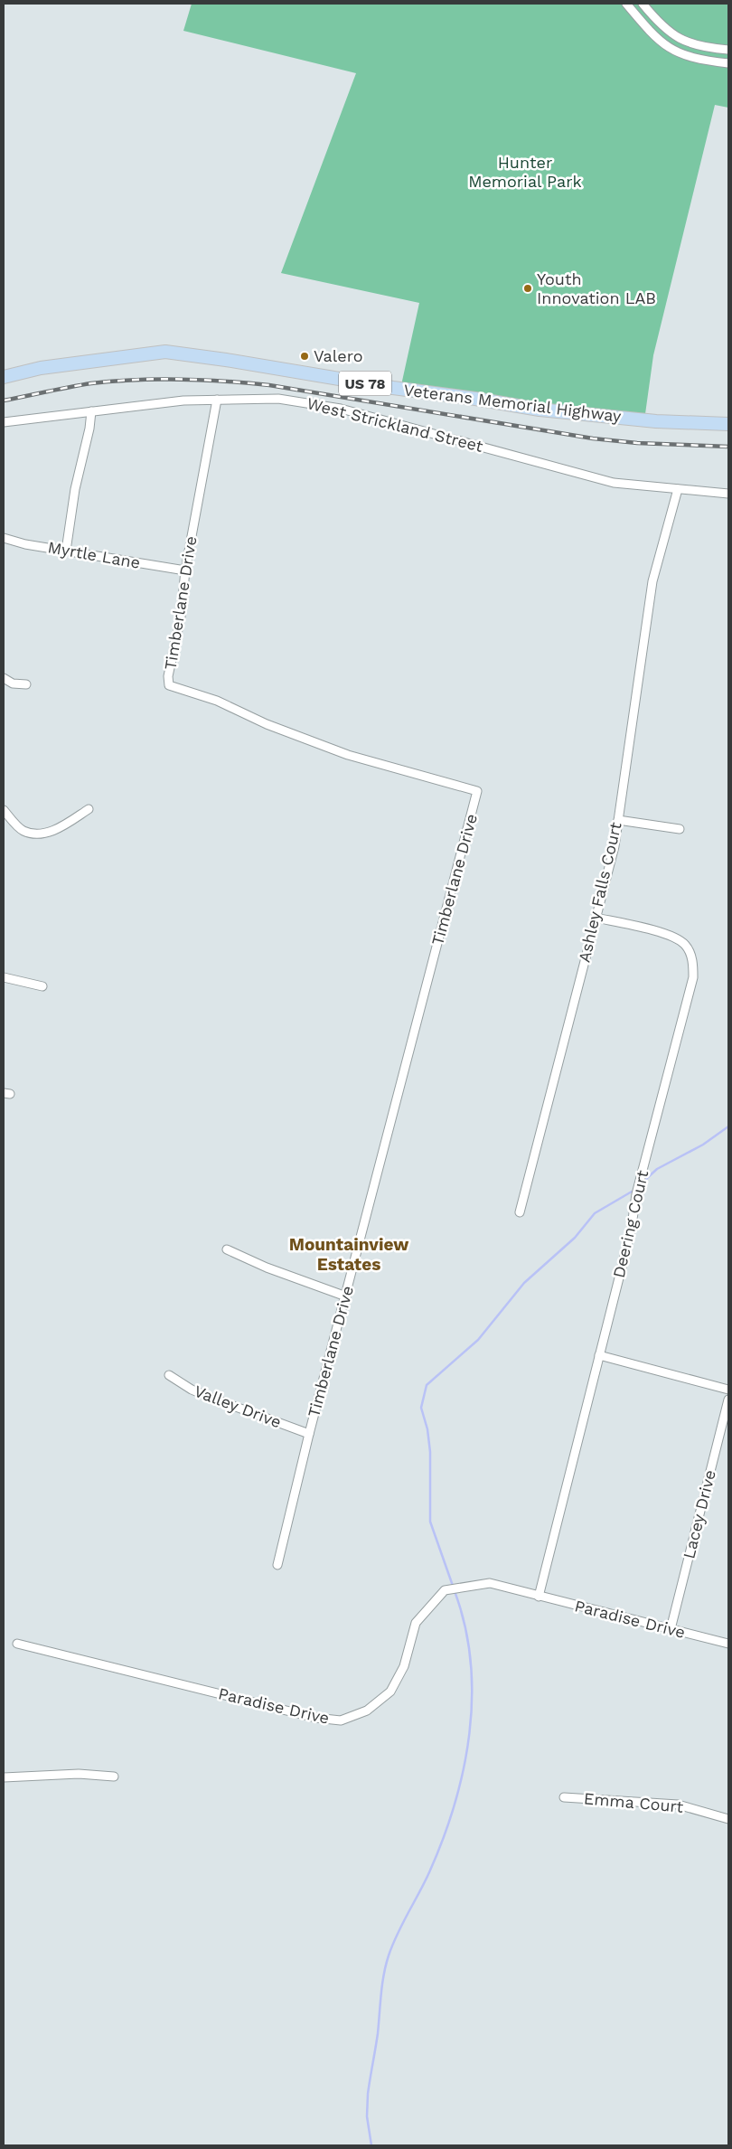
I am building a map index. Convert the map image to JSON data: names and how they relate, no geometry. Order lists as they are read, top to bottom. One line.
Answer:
{"streets":{"main road":["US 78","Veterans Memorial Highway"],"street":["West Strickland Street","Myrtle Lane","Timberlane Drive","Ashley Falls Court","Deering Court","Valley Drive","Lacey Drive","Paradise Drive","Emma Court"]},"crossings":[["West Strickland Street","Timberlane Drive"],["West Strickland Street","Ashley Falls Court"],["Myrtle Lane","Timberlane Drive"],["Timberlane Drive","Valley Drive"],["Ashley Falls Court","Deering Court"],["Deering Court","Paradise Drive"],["Lacey Drive","Paradise Drive"]],"districts":["Mountainview Estates"],"parks":["Hunter Memorial Park"],"places":["Youth Innovation LAB","Valero"]}
